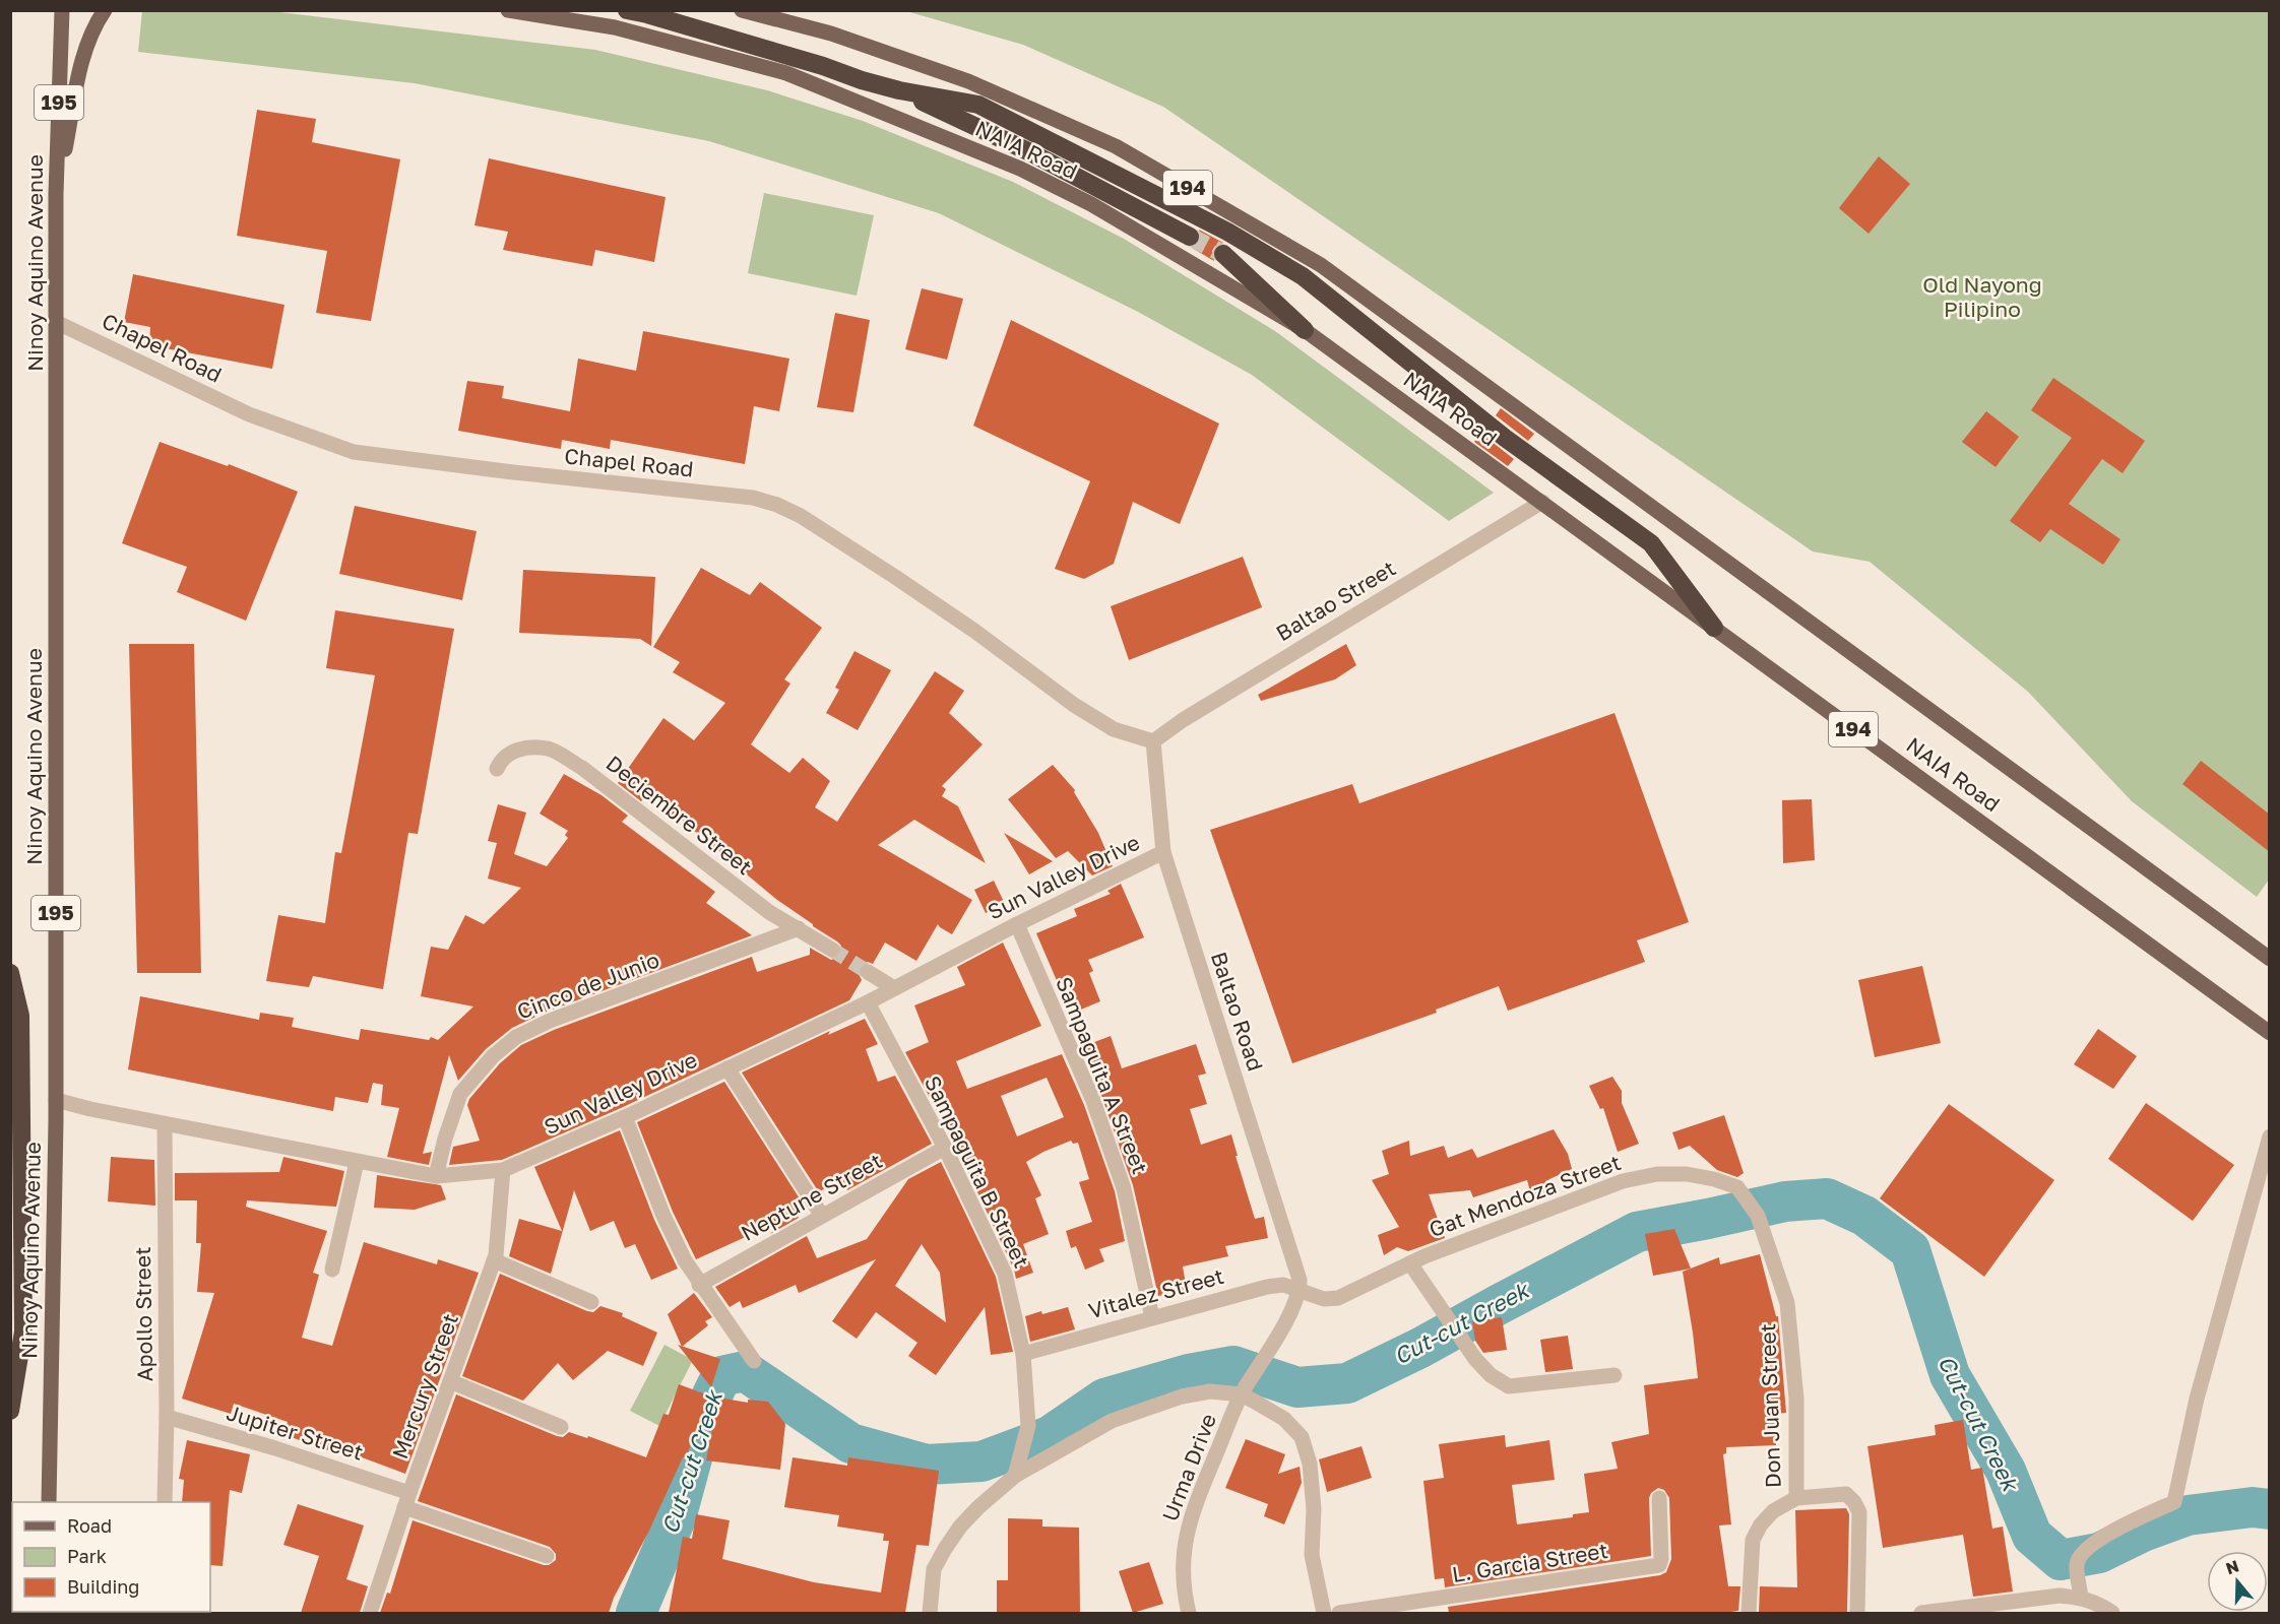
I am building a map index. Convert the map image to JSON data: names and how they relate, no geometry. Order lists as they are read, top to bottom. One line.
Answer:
{"streets":{"main road":["195","NAIA Road","194","Ninoy Aquino Avenue"],"street":["Chapel Road","Baltao Street","Deciembre Street","Sun Valley Drive","Cinco de Junio","Baltao Road","Sampaguita A Street","Sampaguita B Street","Gat Mendoza Street","Neptune Street","Vitalez Street","Apollo Street","Mercury Street","Don Juan Street","Jupiter Street","Urma Drive","L. Garcia Street"]},"crossings":[["NAIA Road","Baltao Street"],["Ninoy Aquino Avenue","Chapel Road"],["Ninoy Aquino Avenue","Sun Valley Drive"],["Chapel Road","Baltao Street"],["Chapel Road","Baltao Road"],["Baltao Street","Baltao Road"],["Deciembre Street","Cinco de Junio"],["Sun Valley Drive","Cinco de Junio"],["Sun Valley Drive","Baltao Road"],["Sun Valley Drive","Sampaguita A Street"],["Sun Valley Drive","Sampaguita B Street"],["Sun Valley Drive","Apollo Street"],["Sun Valley Drive","Mercury Street"],["Baltao Road","Gat Mendoza Street"],["Baltao Road","Vitalez Street"],["Baltao Road","Urma Drive"],["Sampaguita A Street","Vitalez Street"],["Sampaguita B Street","Neptune Street"],["Sampaguita B Street","Vitalez Street"],["Gat Mendoza Street","Vitalez Street"],["Gat Mendoza Street","Don Juan Street"],["Gat Mendoza Street","Urma Drive"],["Vitalez Street","Urma Drive"],["Apollo Street","Jupiter Street"],["Mercury Street","Jupiter Street"]],"water":["Cut-cut Creek"],"parks":["Old Nayong Pilipino"],"legend":["Road","Park","Building"],"north":"top"}
